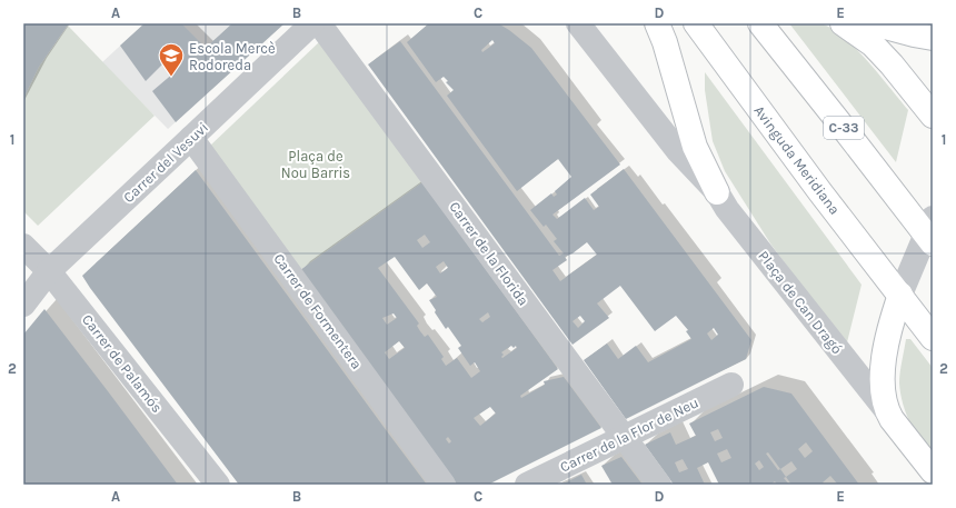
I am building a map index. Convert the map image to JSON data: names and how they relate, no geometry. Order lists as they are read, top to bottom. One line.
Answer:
{"streets":{"main road":["C-33","Avinguda Meridiana","Plaça de Can Dragó"],"street":["Carrer del Vesuvi","Carrer de la Florida","Carrer de Formentera","Carrer de Palamós","Carrer de la Flor de Neu"]},"crossings":[["Avinguda Meridiana","Plaça de Can Dragó"],["Carrer del Vesuvi","Carrer de Formentera"],["Carrer del Vesuvi","Carrer de Palamós"],["Carrer de la Florida","Carrer de la Flor de Neu"]],"parks":["Plaça de Nou Barris"],"places":{"school or university":["Escola Mercè Rodoreda"]},"grid":{"columns":["A","B","C","D","E"],"rows":["1","2"]}}
